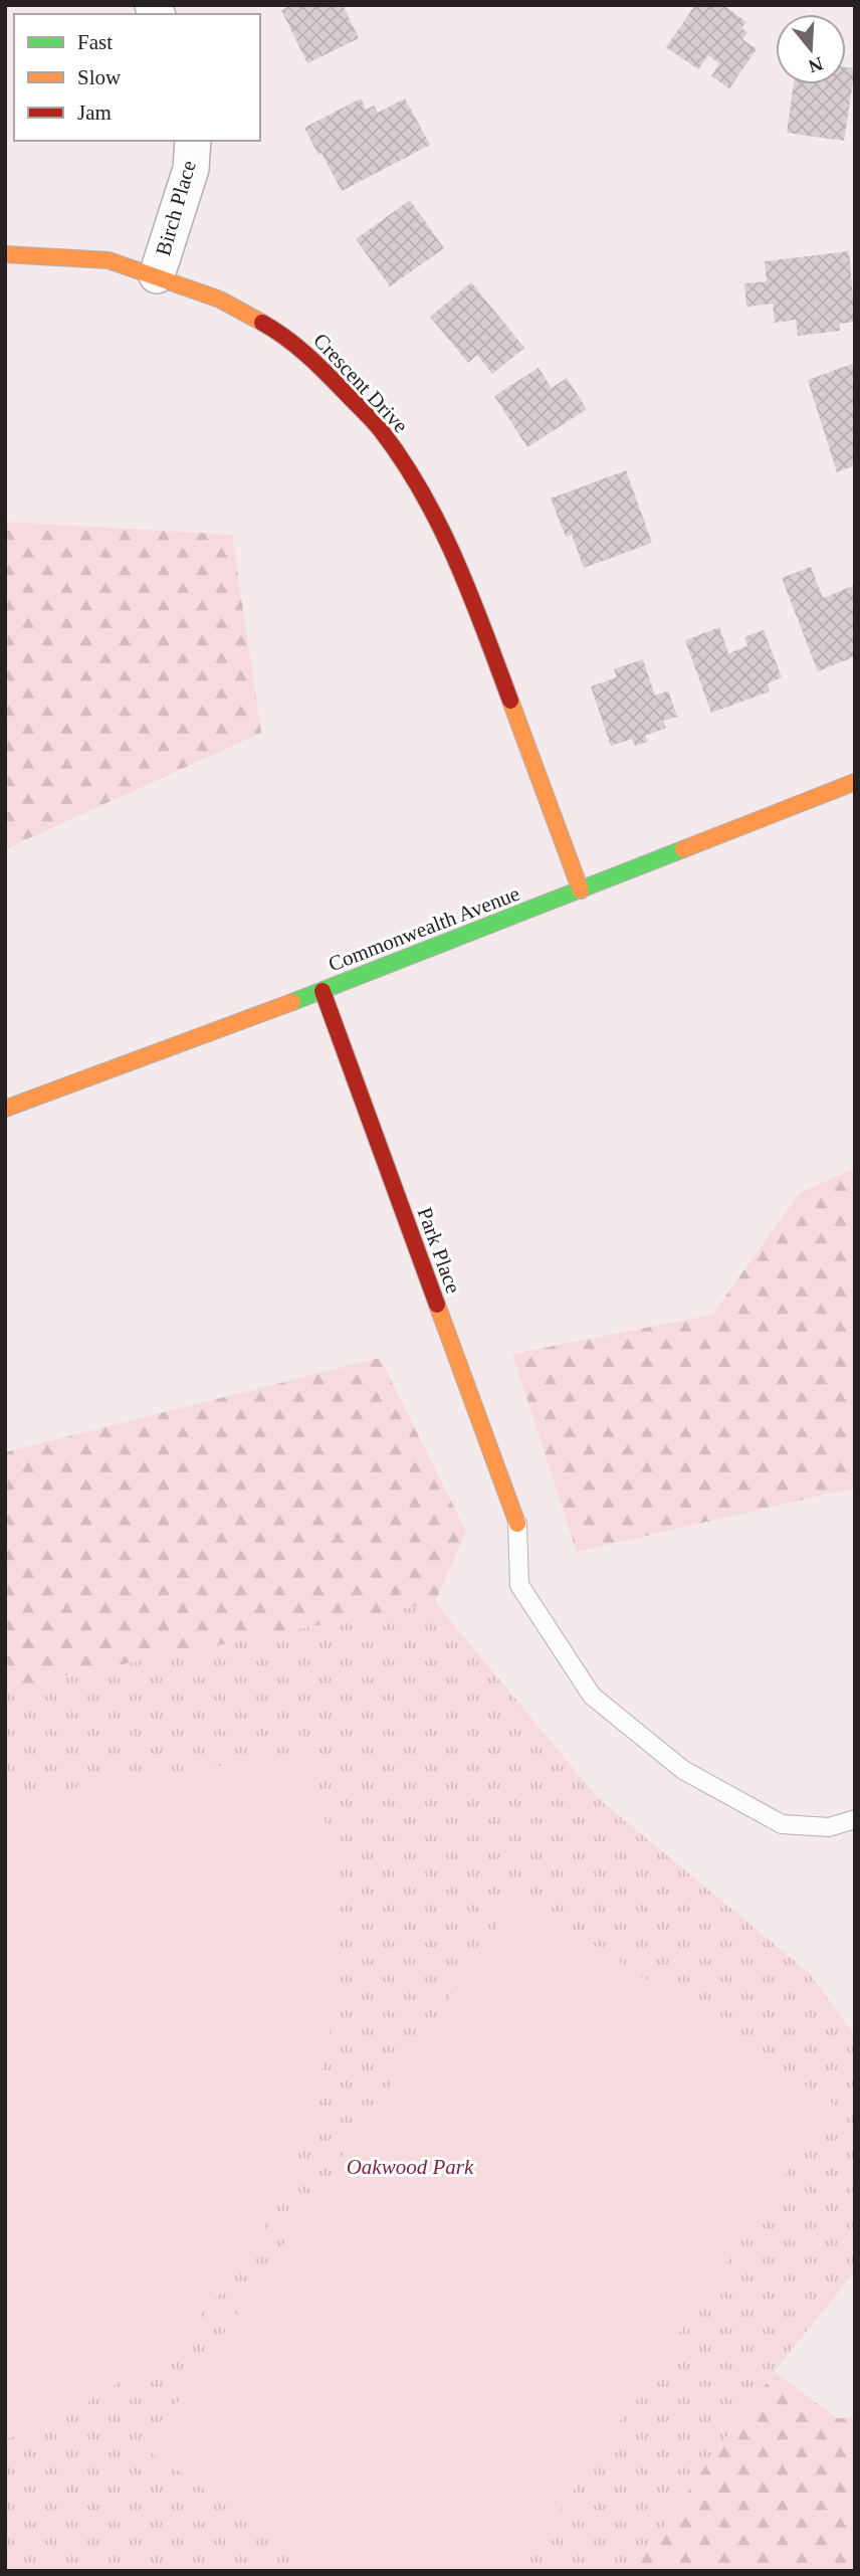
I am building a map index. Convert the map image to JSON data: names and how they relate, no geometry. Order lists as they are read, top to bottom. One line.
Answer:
{"streets":{"street":["Birch Place","Crescent Drive","Commonwealth Avenue","Park Place"]},"crossings":[["Birch Place","Crescent Drive"],["Crescent Drive","Commonwealth Avenue"],["Commonwealth Avenue","Park Place"]],"parks":["Oakwood Park"],"legend":["Fast","Slow","Jam"],"north":"bottom"}
